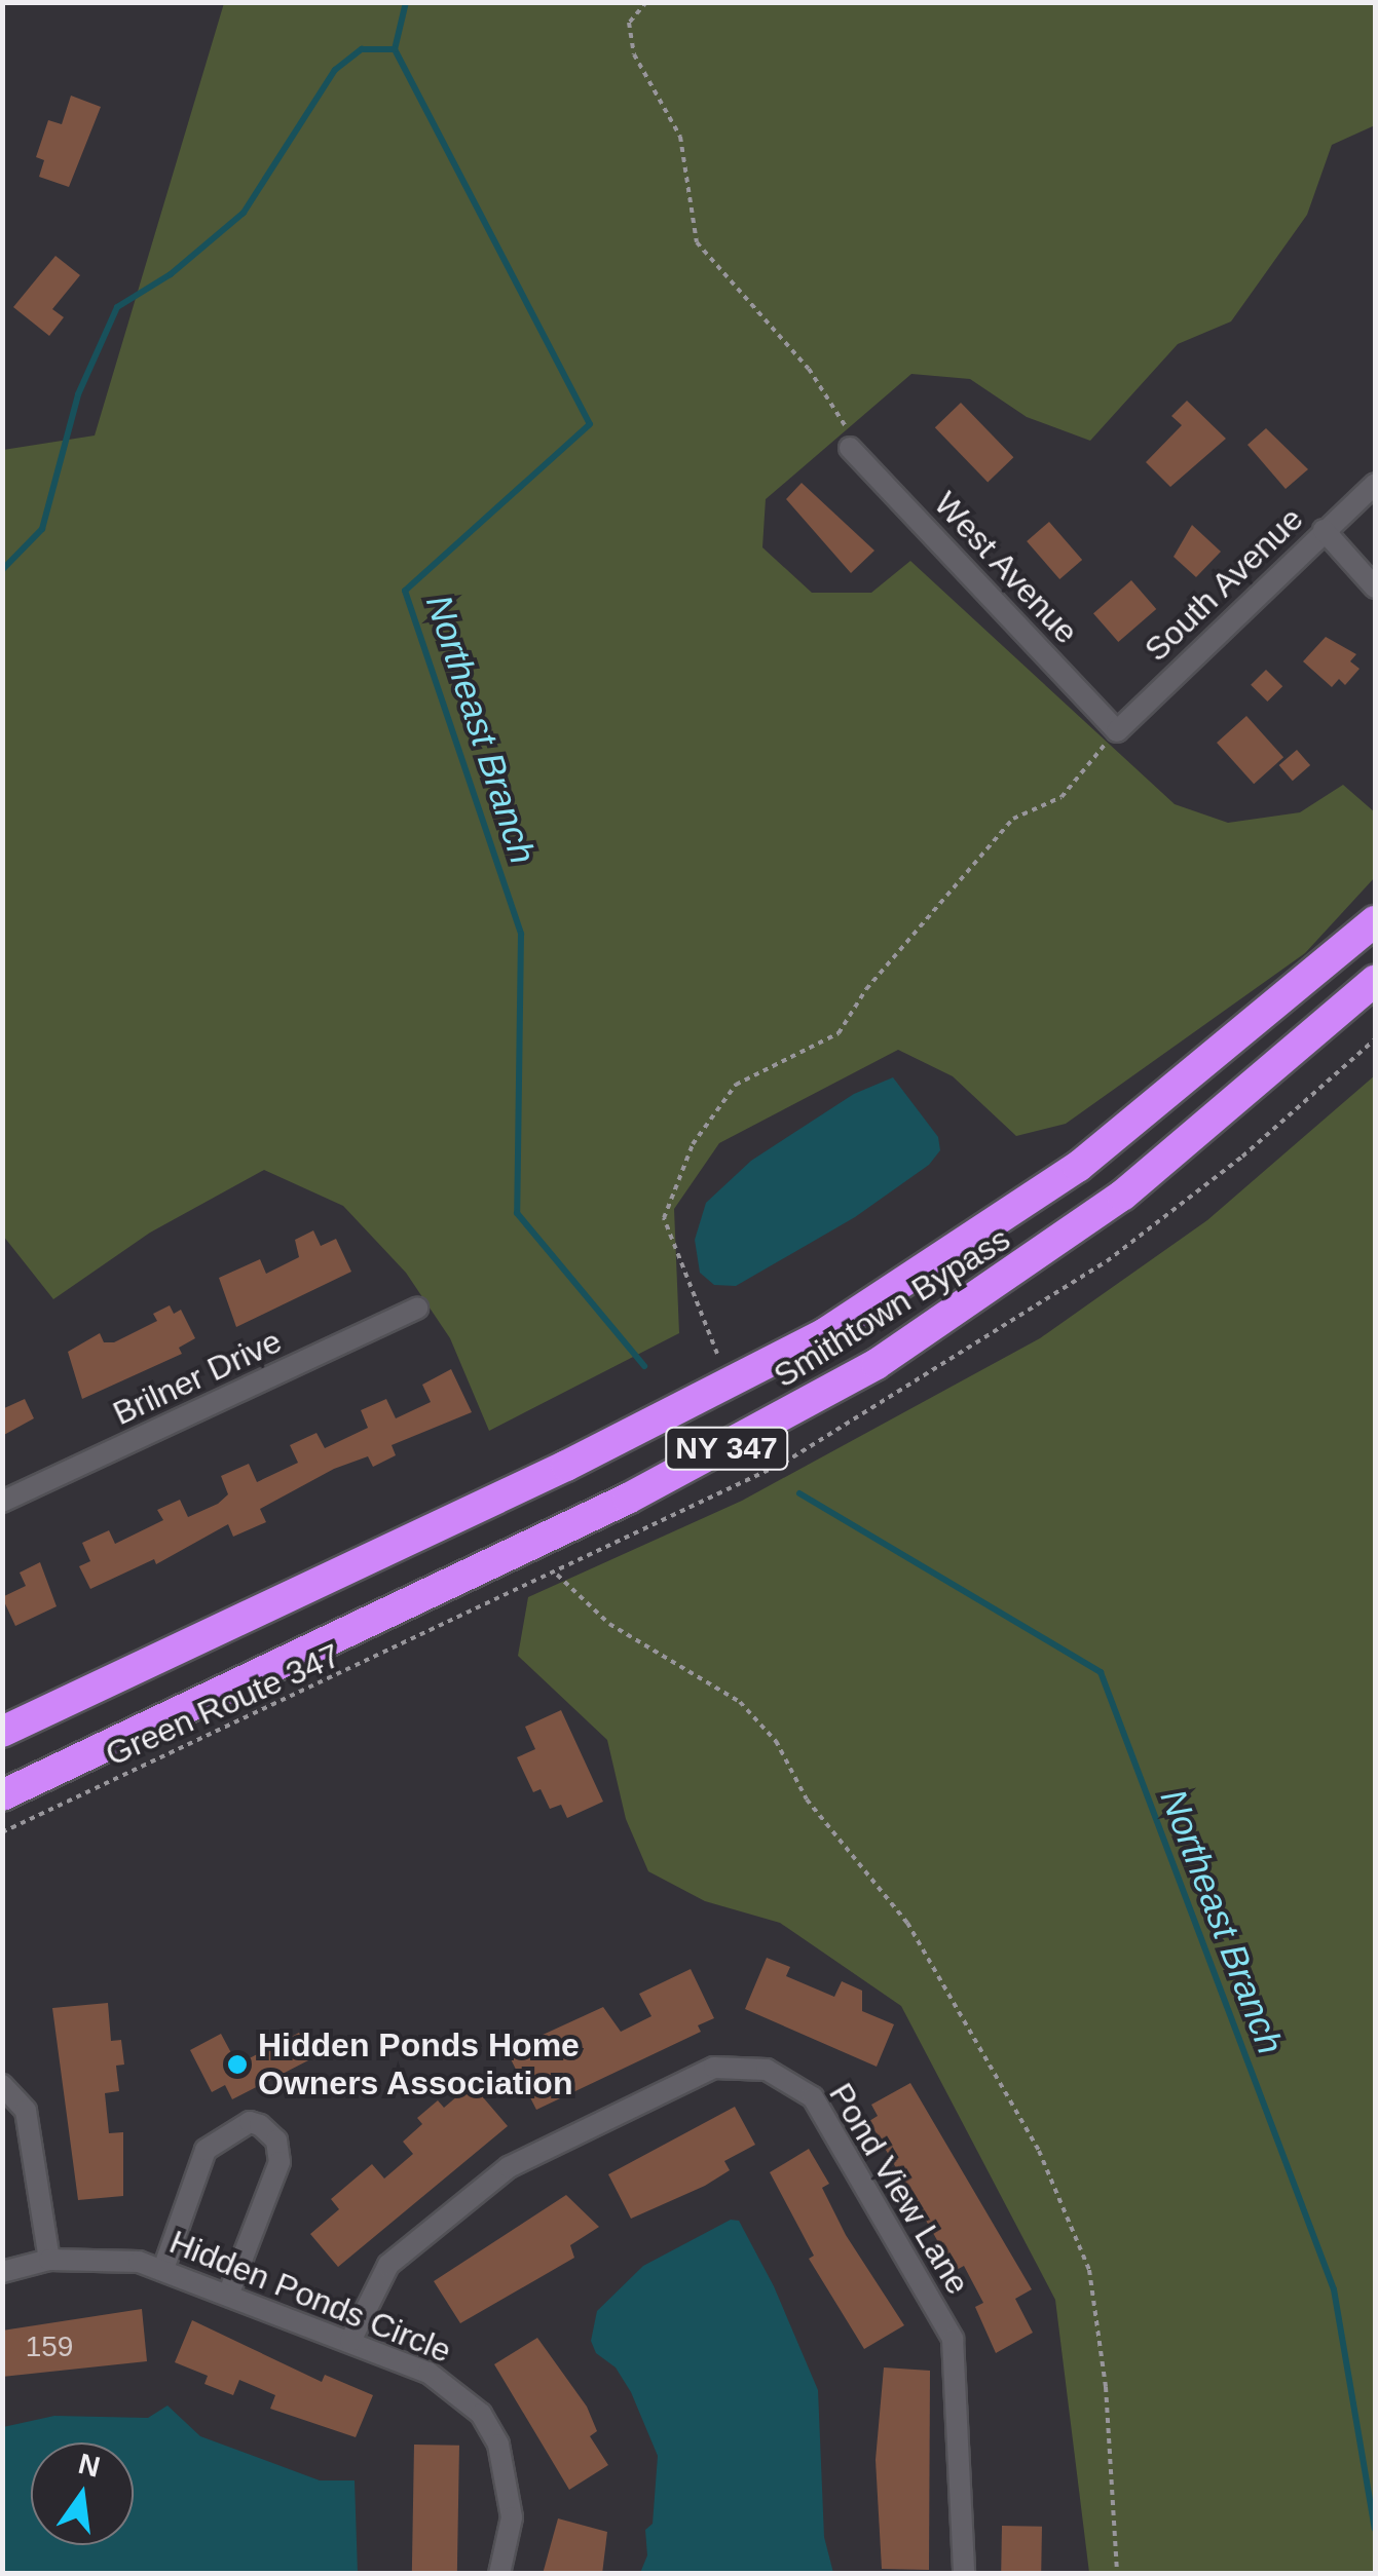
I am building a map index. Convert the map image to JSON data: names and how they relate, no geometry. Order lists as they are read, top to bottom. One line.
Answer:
{"streets":{"highway":["Smithtown Bypass","NY 347"],"street":["West Avenue","South Avenue","Brilner Drive","Pond View Lane","Hidden Ponds Circle"],"path":["Green Route 347"]},"crossings":[["West Avenue","South Avenue"],["Pond View Lane","Hidden Ponds Circle"]],"water":["Northeast Branch"],"places":["Hidden Ponds Home Owners Association"],"house_numbers":["159"],"north":"top"}
